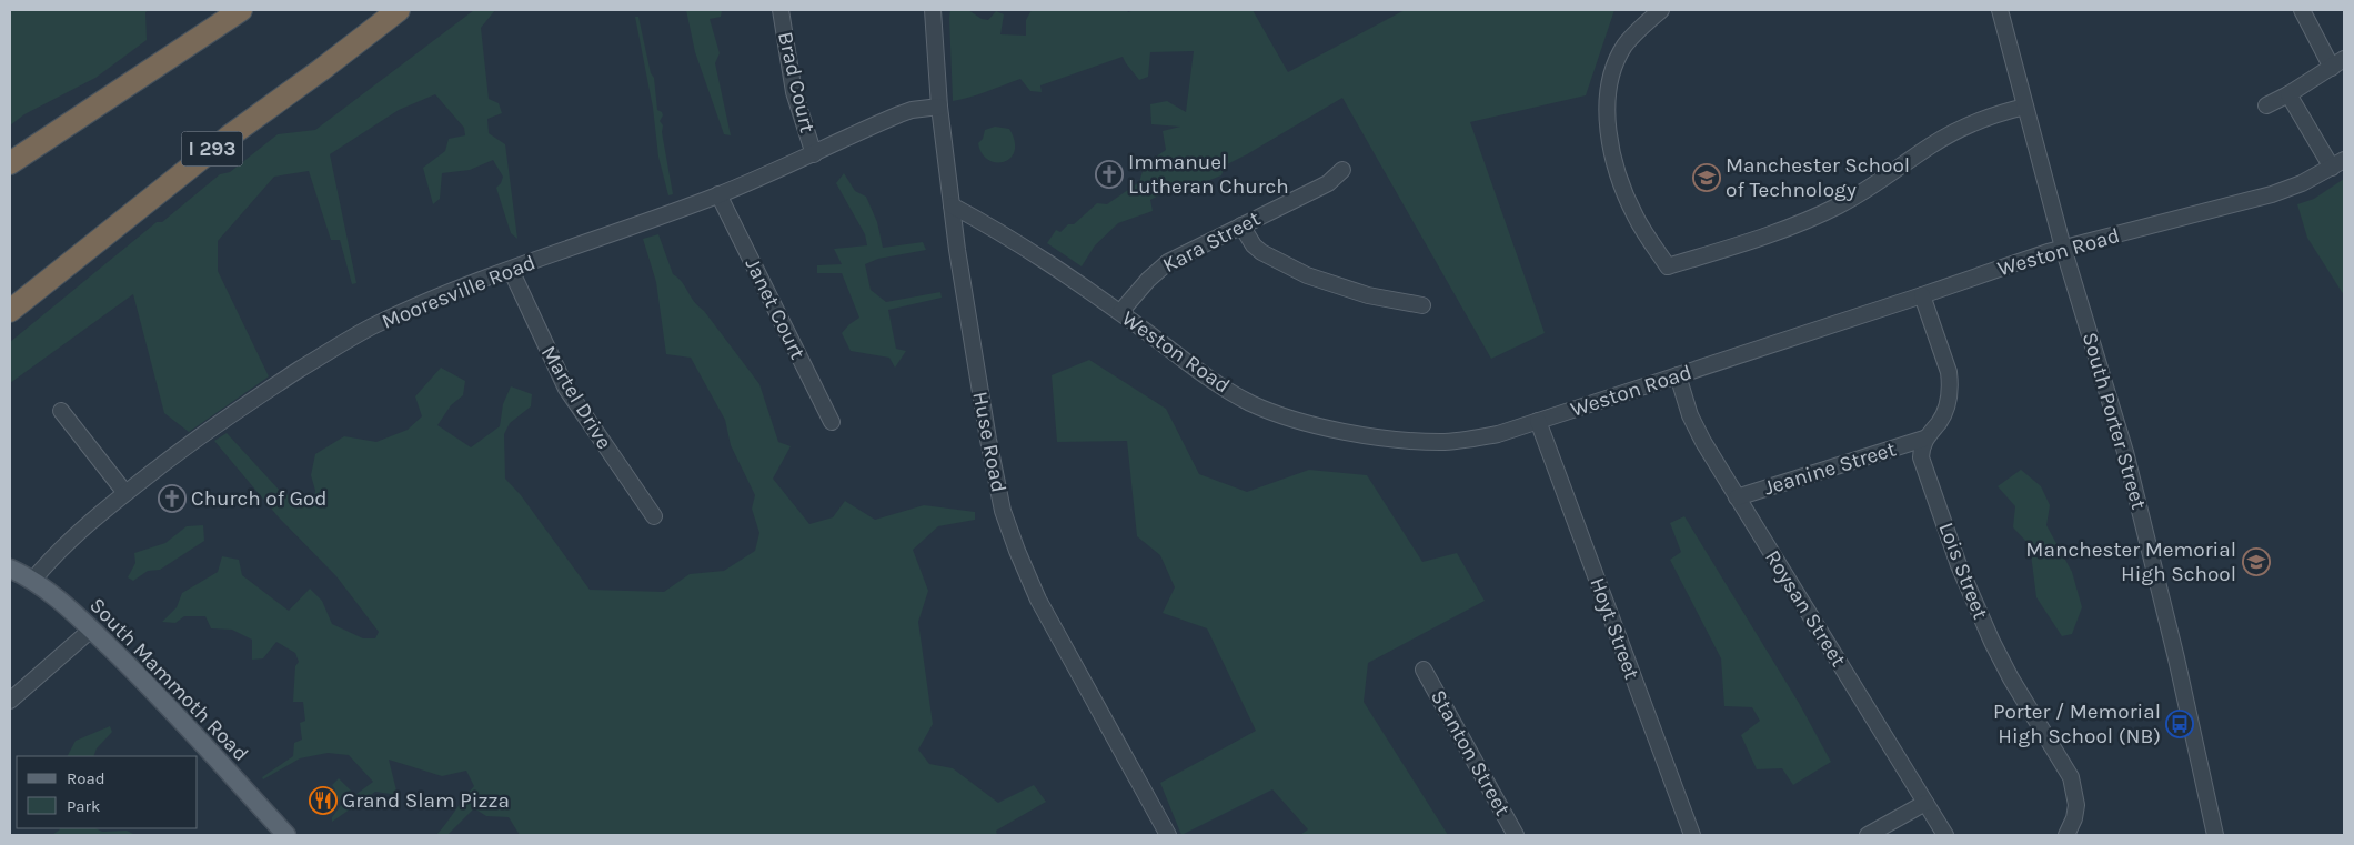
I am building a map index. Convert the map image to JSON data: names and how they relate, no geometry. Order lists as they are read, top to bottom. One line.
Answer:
{"streets":{"highway":["I 293"],"main road":["South Mammoth Road"],"street":["Brad Court","Kara Street","Weston Road","Mooresville Road","Janet Court","Martel Drive","South Porter Street","Huse Road","Jeanine Street","Lois Street","Roysan Street","Hoyt Street","Stanton Street"]},"crossings":[["Brad Court","Mooresville Road"],["Kara Street","Weston Road"],["Weston Road","South Porter Street"],["Weston Road","Huse Road"],["Weston Road","Roysan Street"],["Weston Road","Hoyt Street"],["Mooresville Road","Janet Court"],["Mooresville Road","Martel Drive"],["Mooresville Road","Huse Road"],["Mooresville Road","South Mammoth Road"],["Jeanine Street","Lois Street"],["Jeanine Street","Roysan Street"]],"places":{"church":["Immanuel Lutheran Church","Church of God"],"school or university":["Manchester School of Technology","Manchester Memorial High School"],"bus stop":["Porter / Memorial High School (NB)"],"restaurant":["Grand Slam Pizza"]},"legend":["Road","Park"]}
